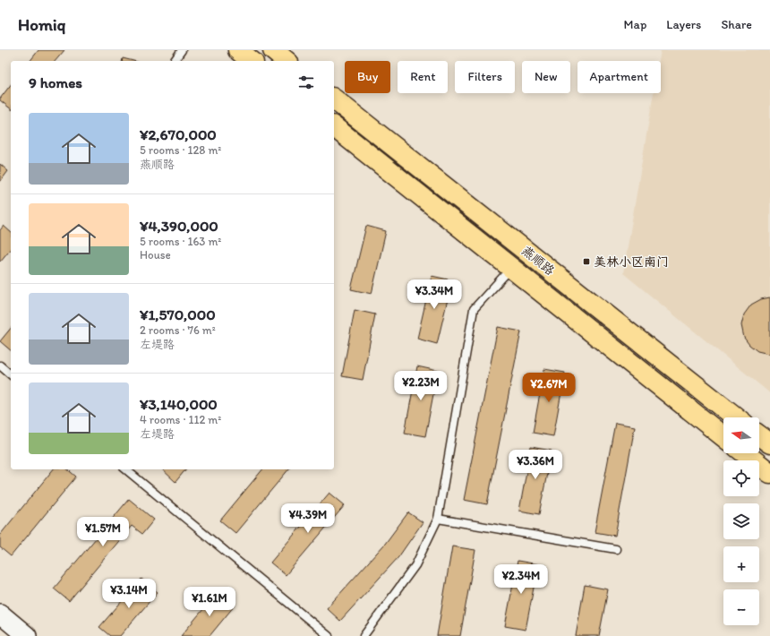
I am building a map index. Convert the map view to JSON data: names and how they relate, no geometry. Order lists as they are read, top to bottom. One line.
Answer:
{"streets":{"main road":["燕顺路"]},"places":{"transit":["美林小区南门"]},"north":"left","page":{"header":"Homiq","nav":["Map","Layers","Share"],"chip":["Buy","Rent","Filters","New","Apartment"],"heading":"9 homes","list":[{"name":"¥2,670,000","note":"5 rooms · 128 m² · 燕顺路"},{"name":"¥4,390,000","note":"5 rooms · 163 m² · House"},{"name":"¥1,570,000","note":"2 rooms · 76 m² · 左堤路"},{"name":"¥3,140,000","note":"4 rooms · 112 m² · 左堤路"}],"price":["¥3.34M","¥2.23M","¥2.67M","¥3.36M","¥4.39M","¥1.57M","¥2.34M","¥3.14M","¥1.61M"],"map_buttons":["+","−"]}}
